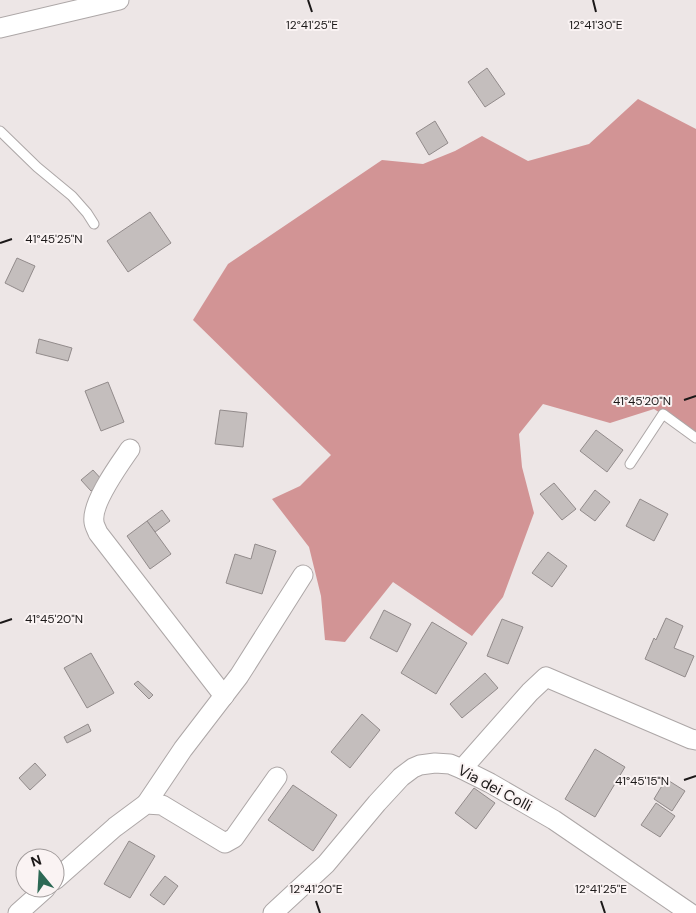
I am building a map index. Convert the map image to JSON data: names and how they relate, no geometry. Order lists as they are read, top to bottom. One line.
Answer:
{"streets":{"street":["Via dei Colli"]},"north":"top","coordinates":["12°41'25\"E","12°41'30\"E","41°45'25\"N","41°45'20\"N","41°45'15\"N","12°41'20\"E"]}
